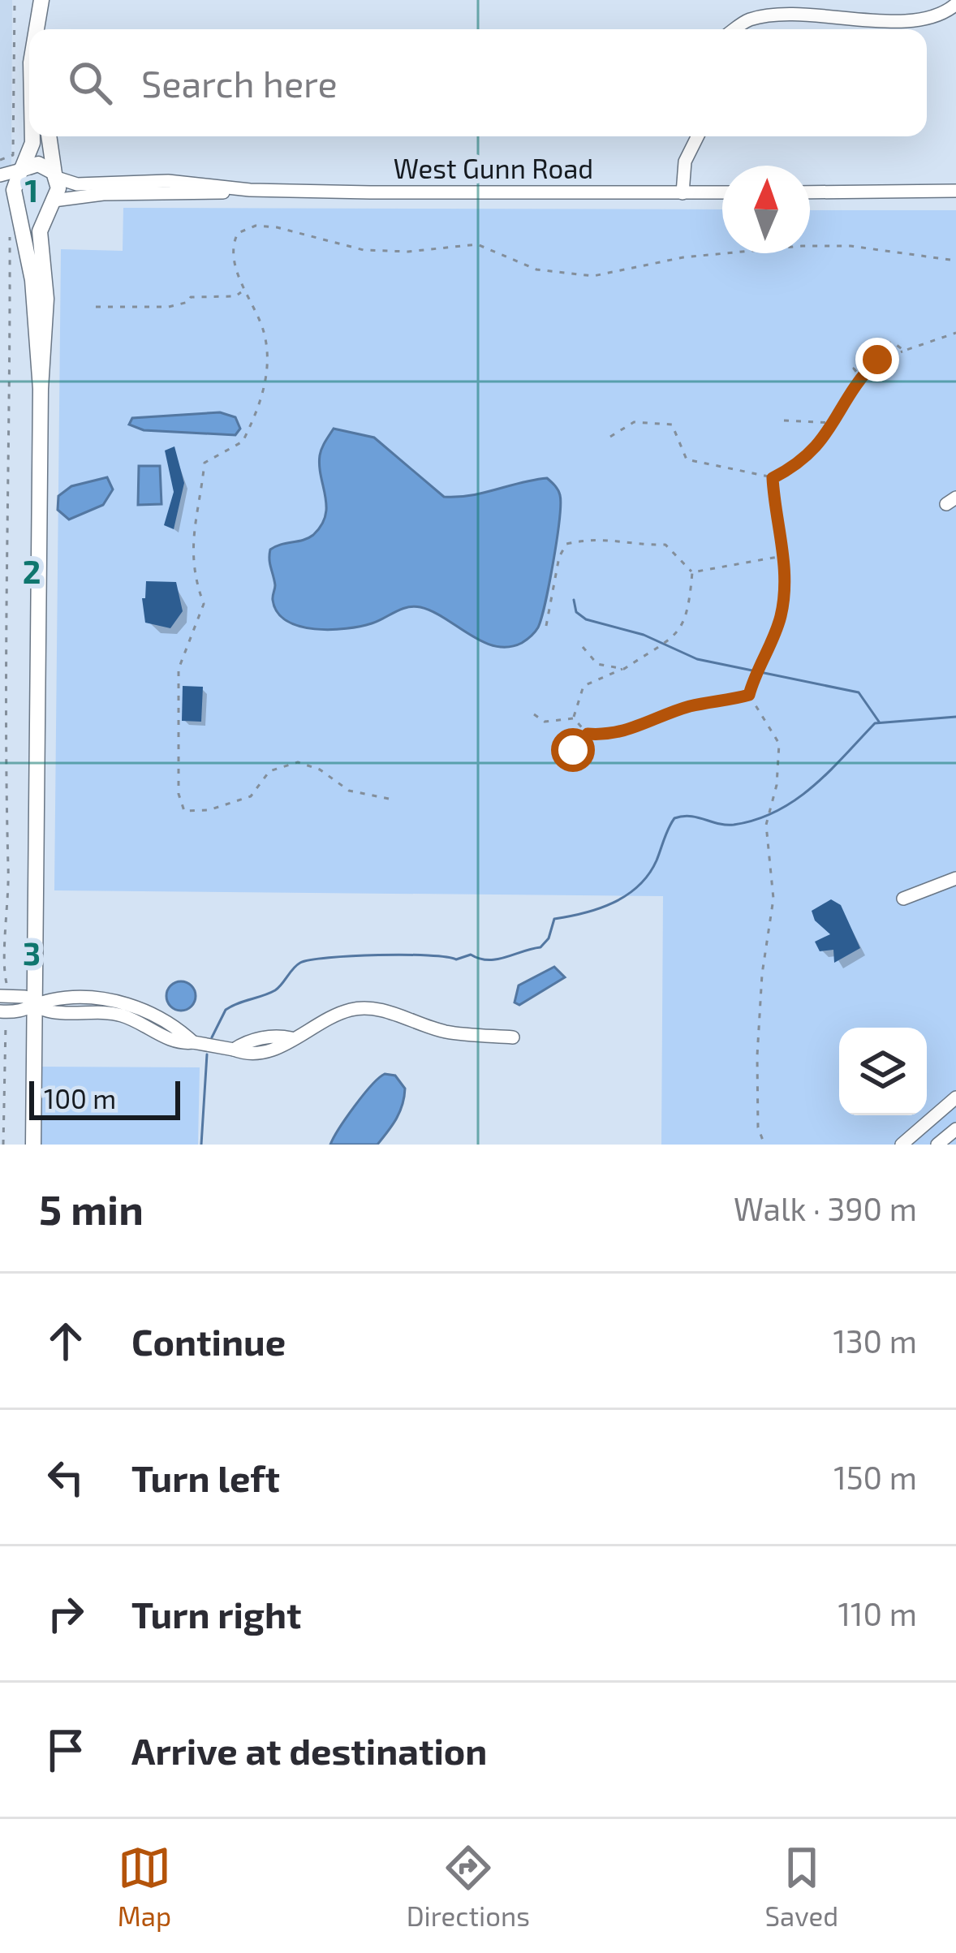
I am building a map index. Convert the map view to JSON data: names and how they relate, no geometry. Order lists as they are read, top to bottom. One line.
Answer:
{"streets":{"main road":["West Gunn Road"]},"scale_bar":"100 m","north":"top","page":{"search":"Search here","scale":"100 m","heading":["5 min","Walk · 390 m"],"list":[["Continue","130 m"],["Turn left","150 m"],["Turn right","110 m"],"Arrive at destination"],"nav":["Map","Directions","Saved"]},"grid":{"rows":["1","2","3"]}}
